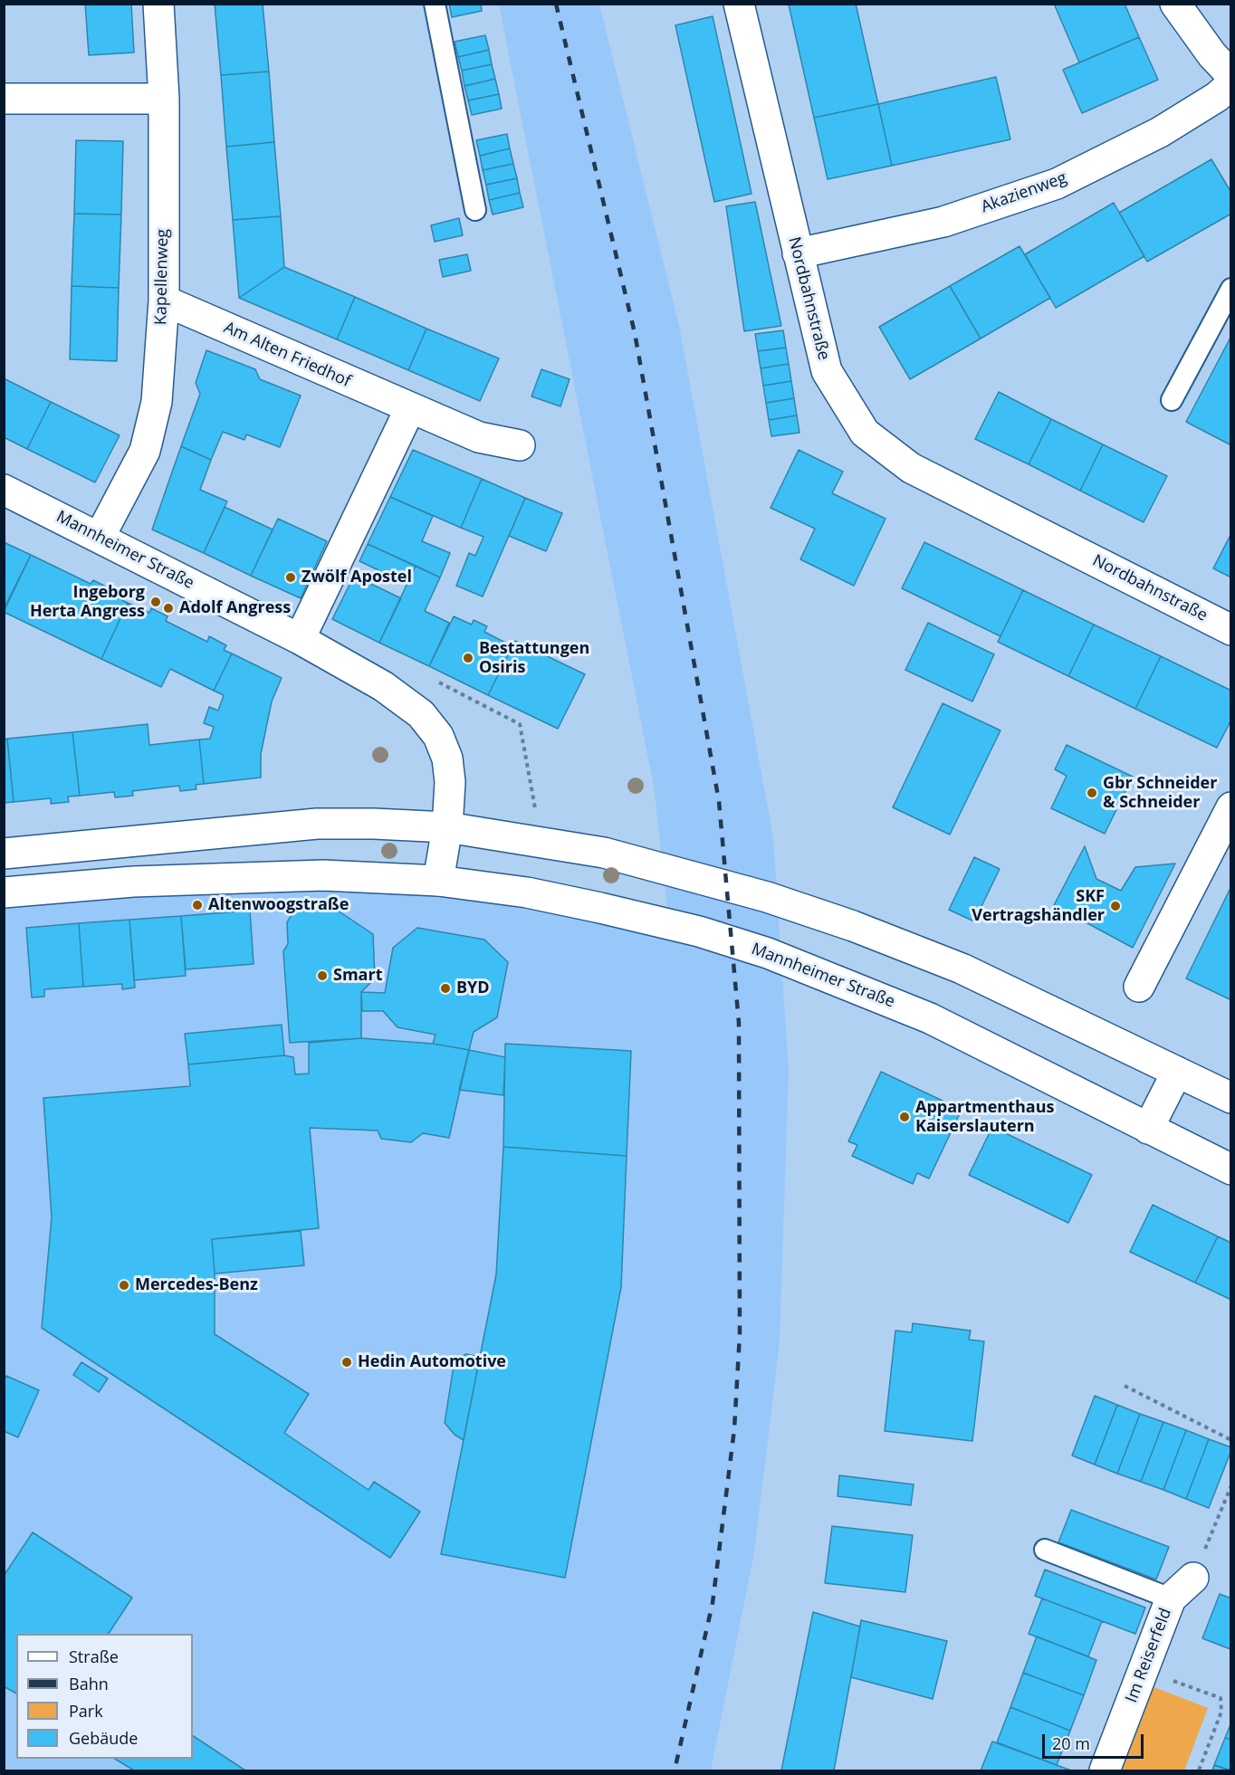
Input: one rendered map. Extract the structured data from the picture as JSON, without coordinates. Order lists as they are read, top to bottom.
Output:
{
  "streets": {
    "street": [
      "Akazienweg",
      "Kapellenweg",
      "Nordbahnstraße",
      "Am Alten Friedhof",
      "Mannheimer Straße",
      "Im Reiserfeld"
    ]
  },
  "crossings": [
    ["Akazienweg", "Nordbahnstraße"],
    ["Kapellenweg", "Am Alten Friedhof"],
    ["Kapellenweg", "Mannheimer Straße"]
  ],
  "places": [
    "Zwölf Apostel",
    "Ingeborg Herta Angress",
    "Adolf Angress",
    "Bestattungen Osiris",
    "Gbr Schneider & Schneider",
    "Altenwoogstraße",
    "SKF Vertragshändler",
    "Smart",
    "BYD",
    "Appartmenthaus Kaiserslautern",
    "Mercedes-Benz",
    "Hedin Automotive"
  ],
  "legend": [
    "Straße",
    "Bahn",
    "Park",
    "Gebäude"
  ],
  "scale_bar": "20 m"
}
